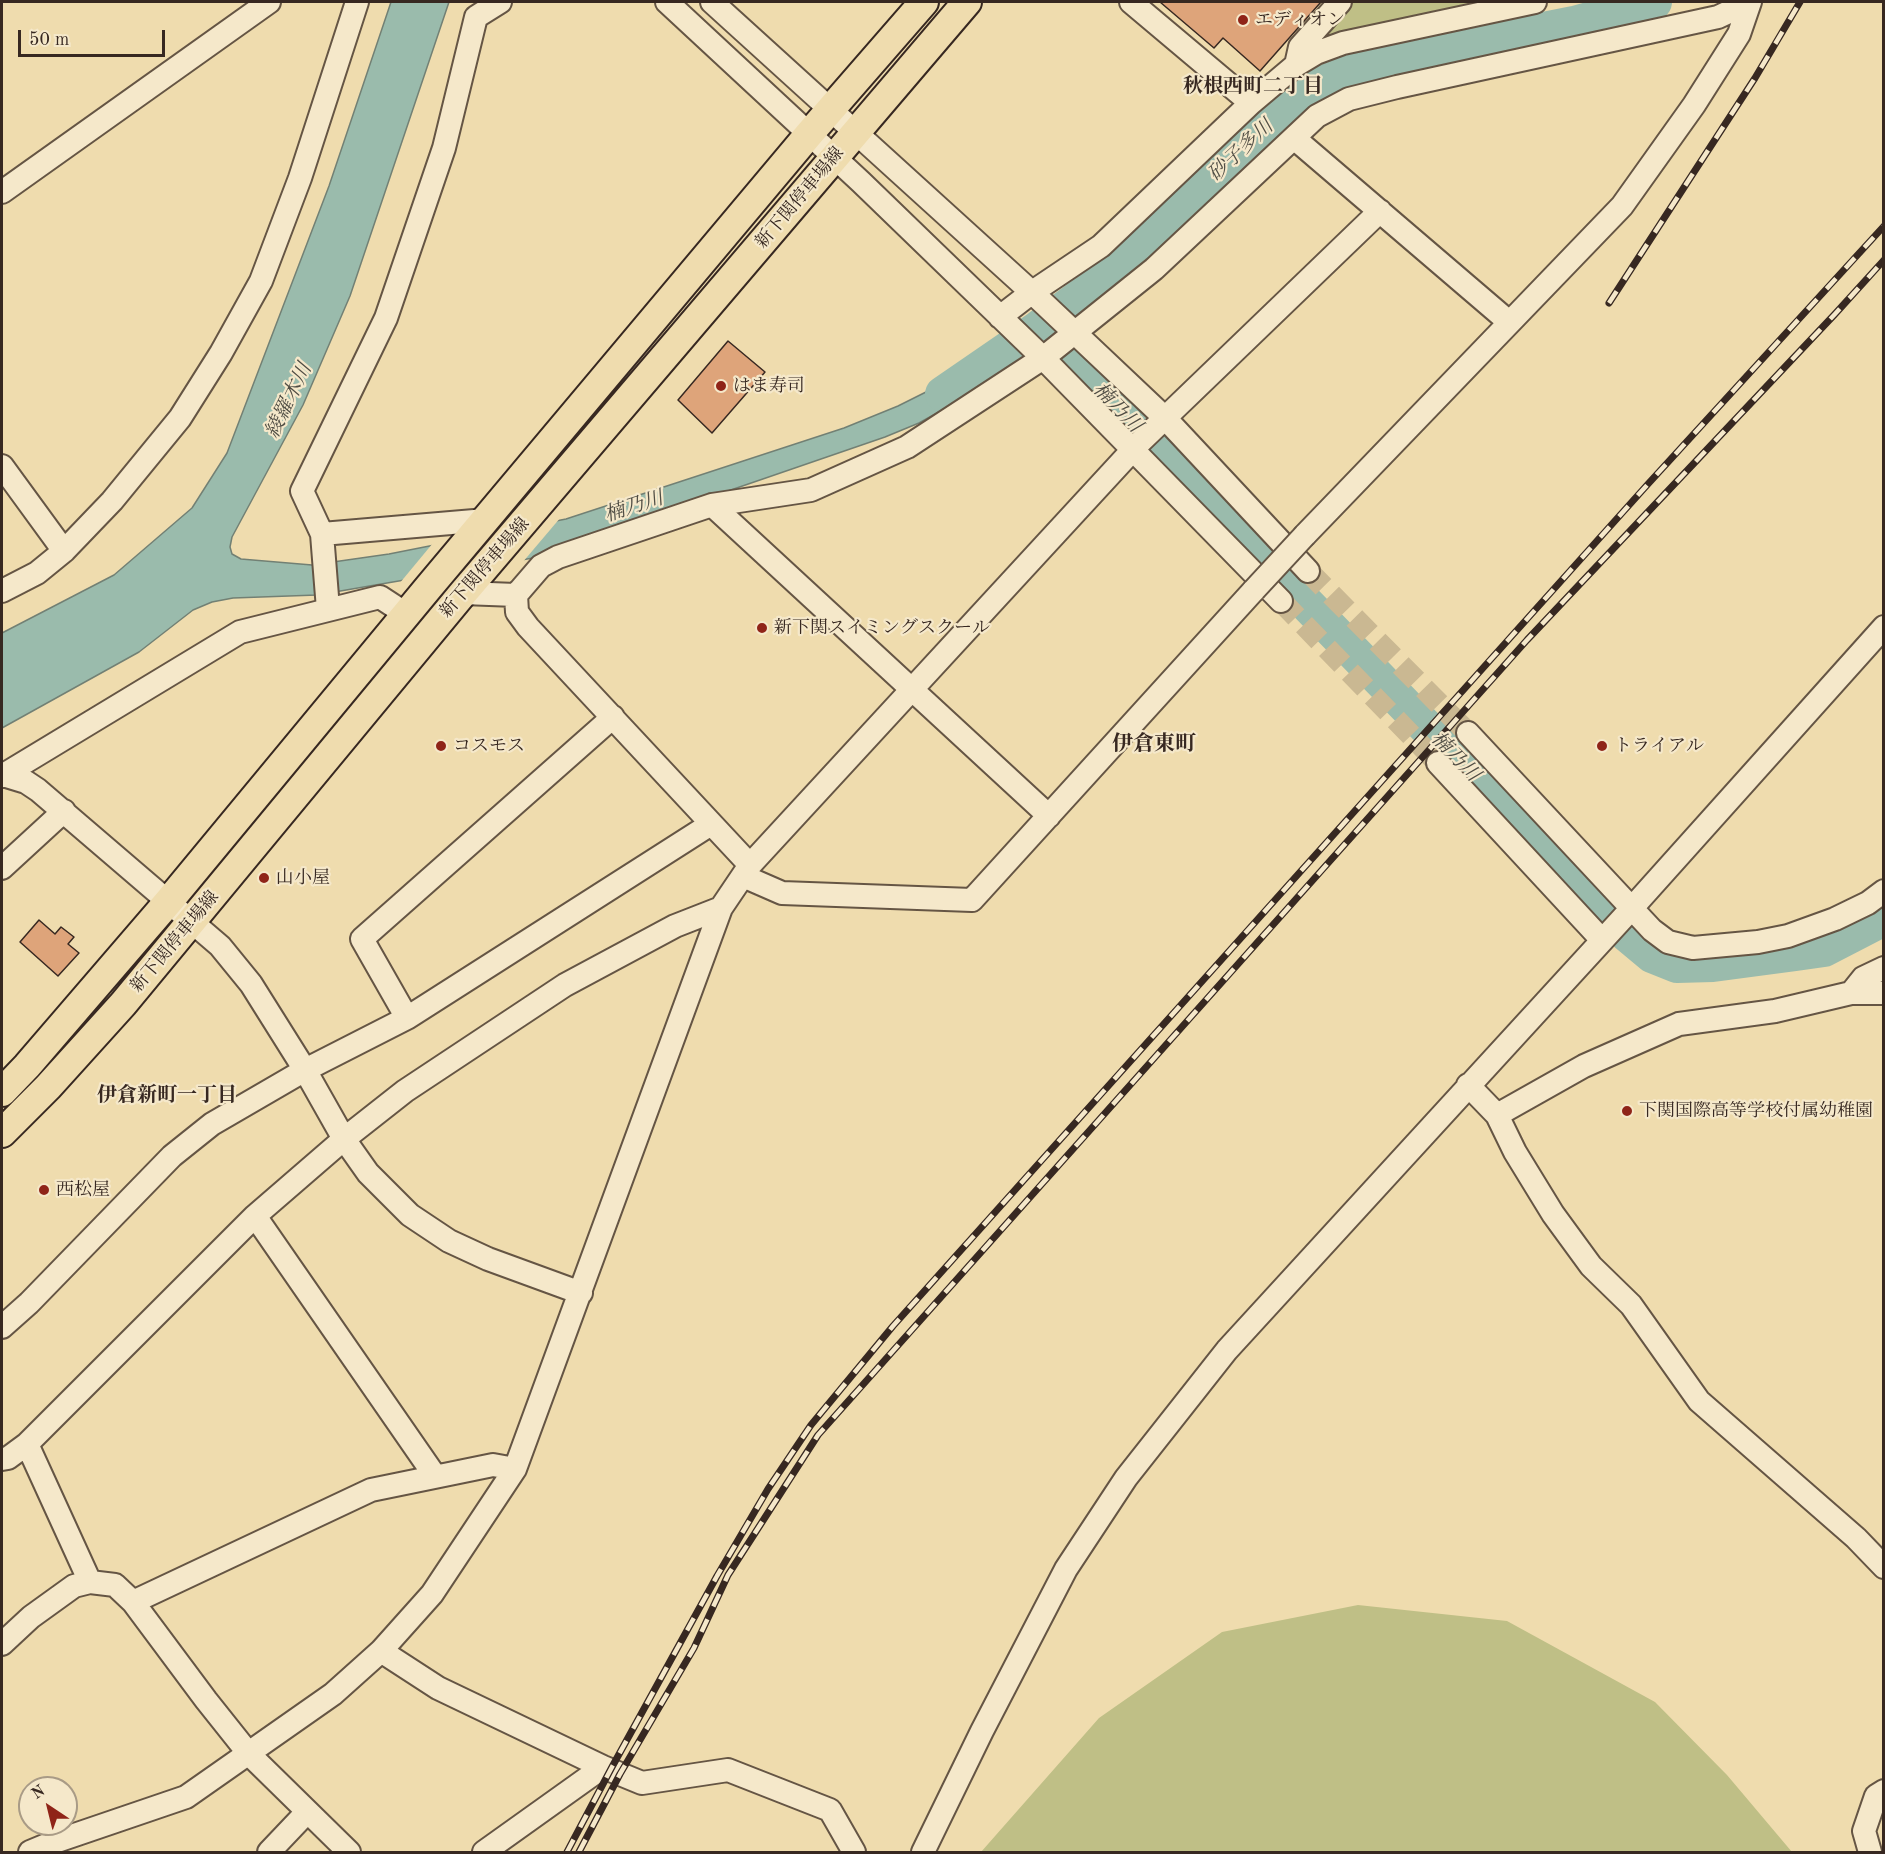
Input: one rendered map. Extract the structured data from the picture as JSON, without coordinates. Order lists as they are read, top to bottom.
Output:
{
  "streets": {
    "main road": ["新下関停車場線"]
  },
  "districts": ["秋根西町二丁目", "伊倉東町", "伊倉新町一丁目"],
  "water": ["砂子多川", "綾羅木川", "楠乃川"],
  "places": [
    "エディオン",
    "はま寿司",
    "新下関スイミングスクール",
    "コスモス",
    "トライアル",
    "山小屋",
    "下関国際高等学校付属幼稚園",
    "西松屋"
  ],
  "scale_bar": "50 m",
  "north": "top left"
}
